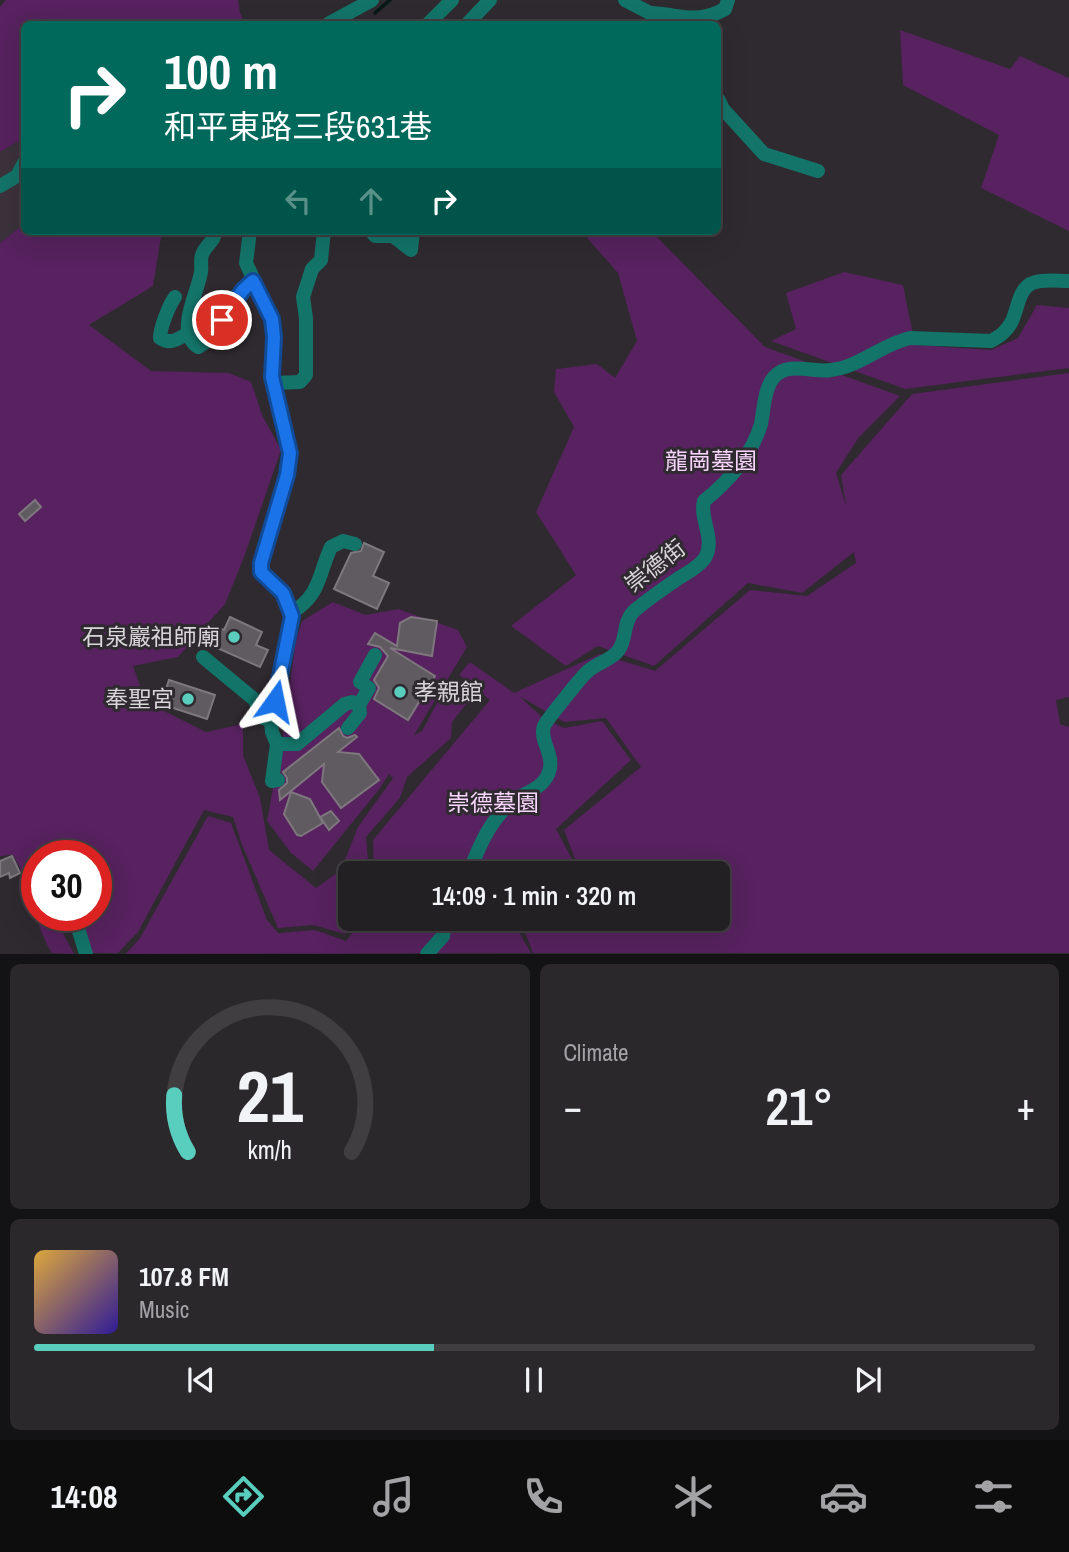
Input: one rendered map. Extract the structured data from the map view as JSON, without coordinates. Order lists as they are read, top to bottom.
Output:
{
  "streets": {
    "street": ["崇德街"]
  },
  "parks": ["龍崗墓園", "崇德墓園"],
  "places": ["石泉巖祖師廟", "孝親館", "奉聖宮"],
  "page": {
    "turn": ["100 m", "和平東路三段631巷"],
    "limit": "30",
    "trip": "14:09 · 1 min · 320 m",
    "tile": "Climate",
    "heat": ["−", "21°", "+"],
    "song": ["107.8 FM", "Music"],
    "tabs": "14:08",
    "gauge": ["21", "km/h"]
  }
}
